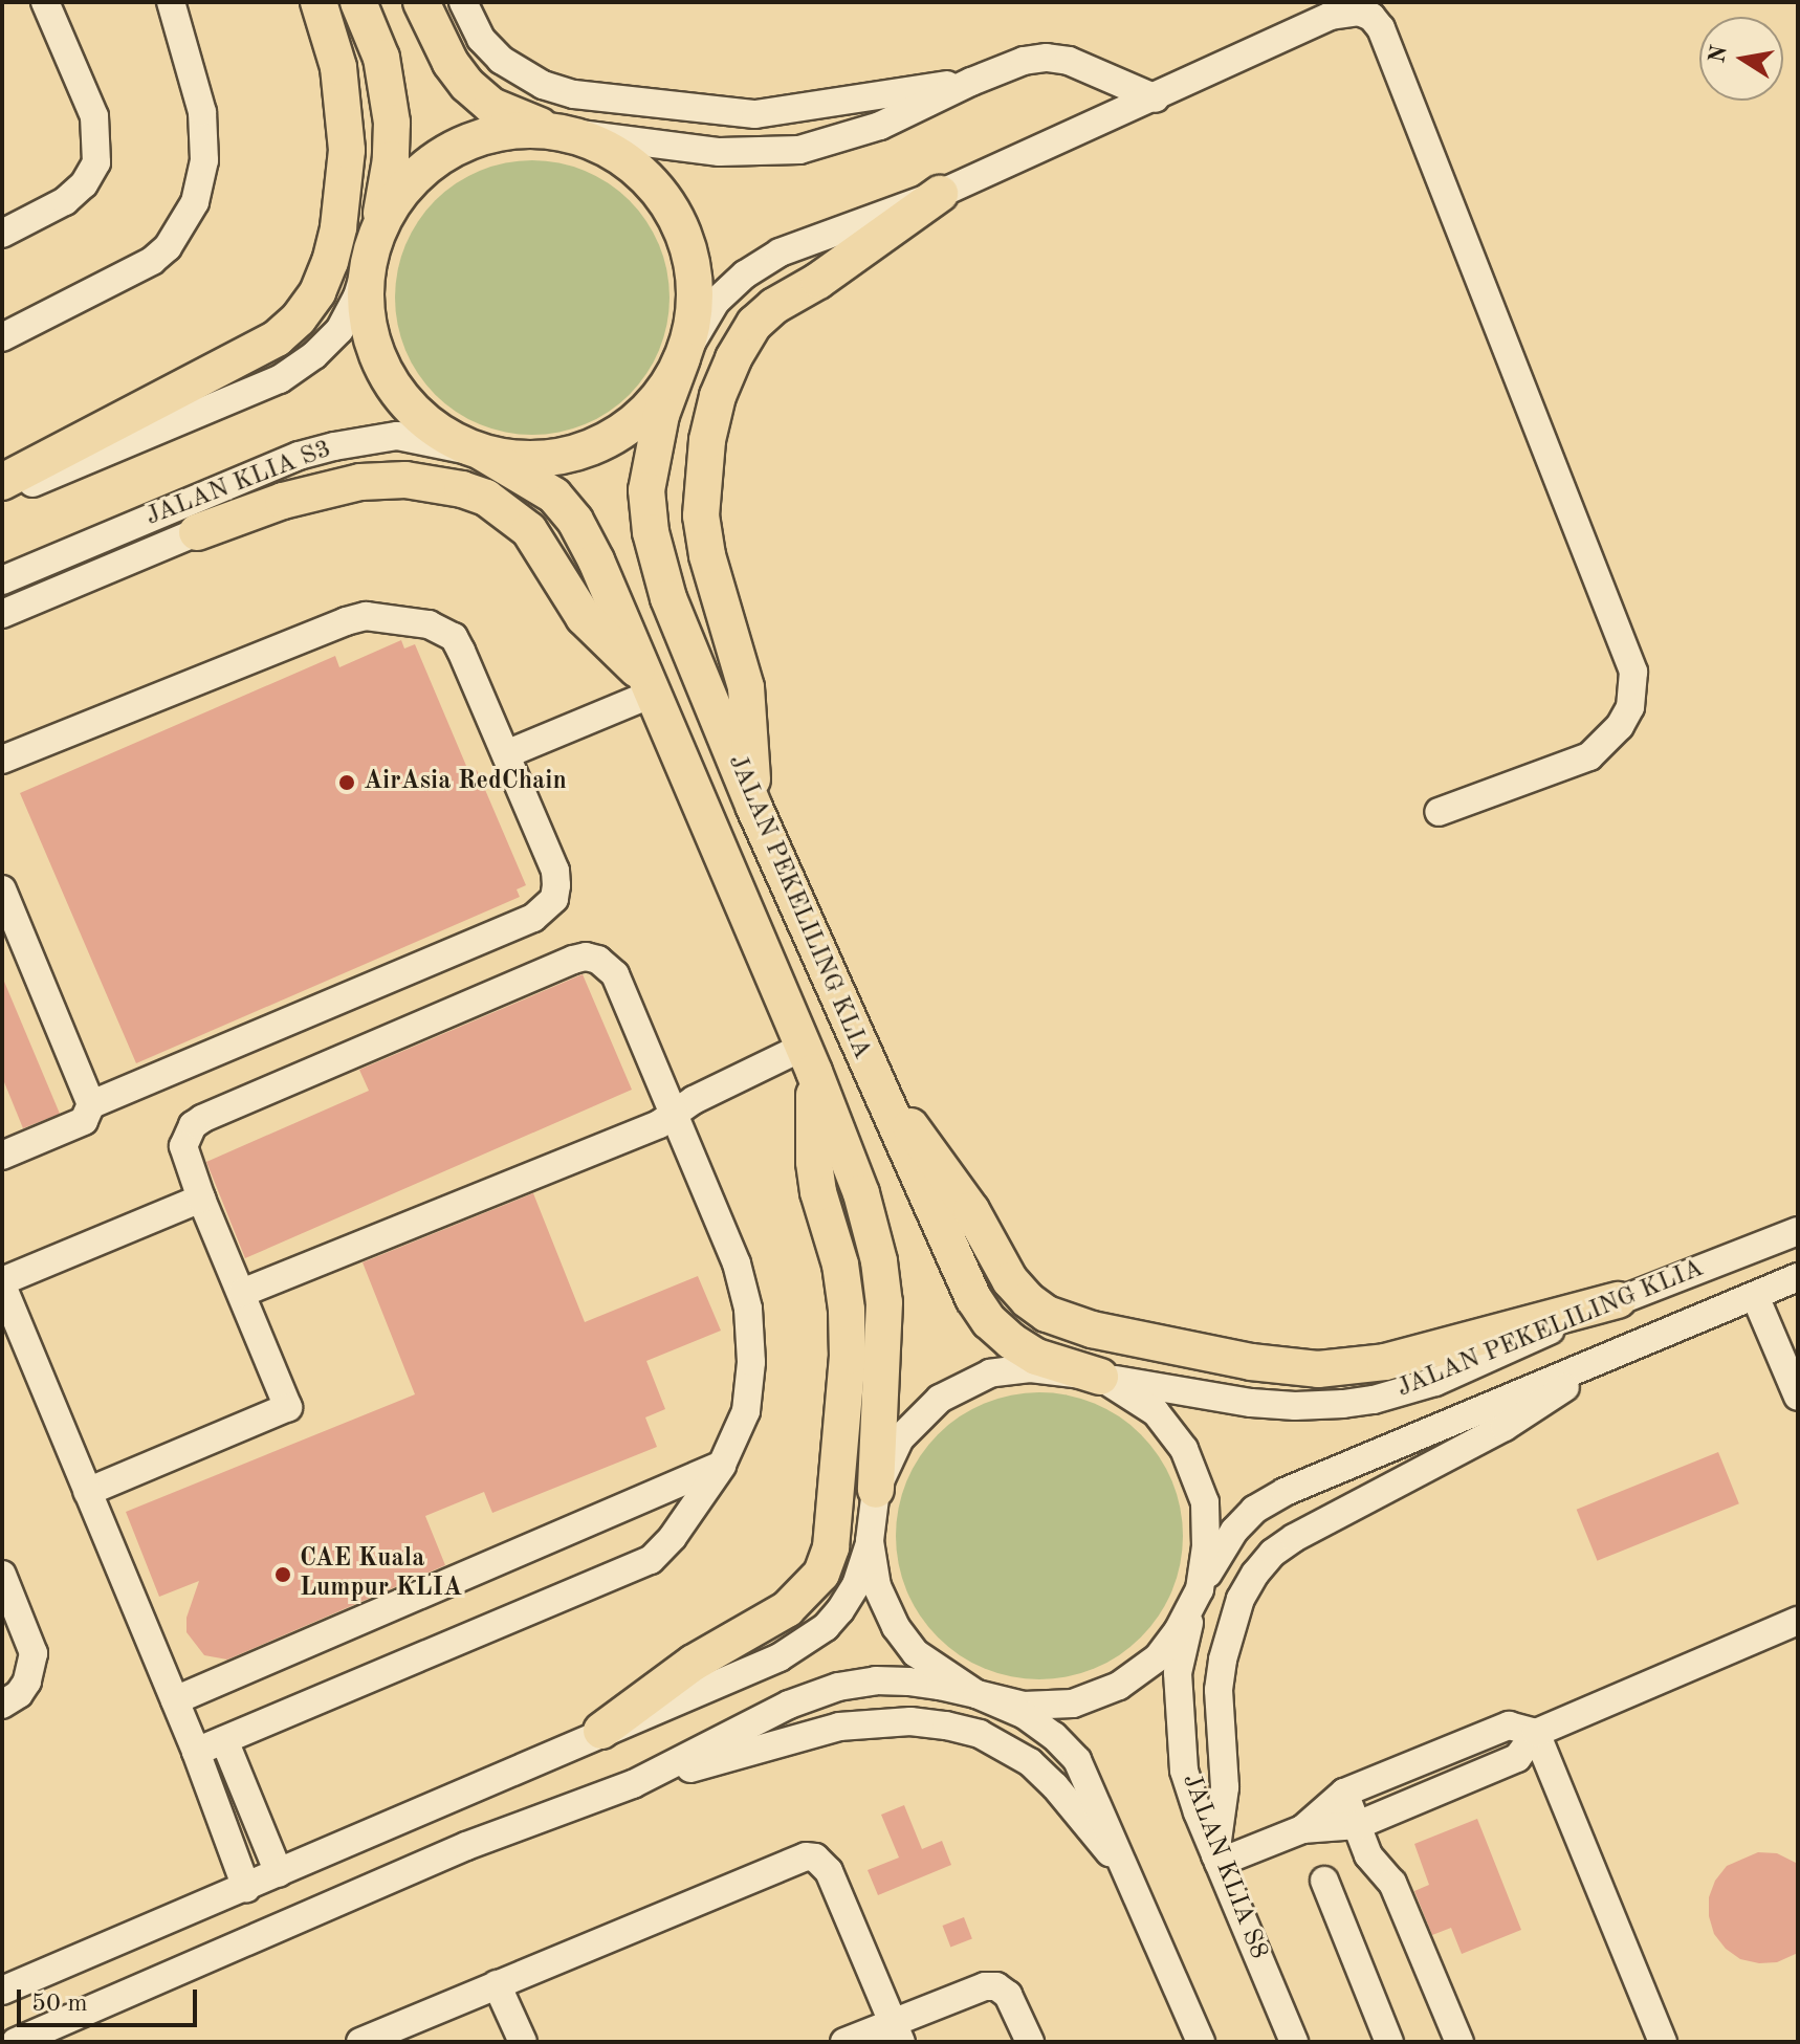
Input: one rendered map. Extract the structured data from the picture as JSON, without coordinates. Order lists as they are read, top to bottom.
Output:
{
  "streets": {
    "main road": ["JALAN PEKELILING KLIA"],
    "street": ["JALAN KLIA S3", "JALAN KLIA S8"]
  },
  "crossings": [
    ["JALAN KLIA S3", "JALAN PEKELILING KLIA"],
    ["JALAN PEKELILING KLIA", "JALAN KLIA S8"]
  ],
  "places": ["AirAsia RedChain", "CAE Kuala Lumpur KLIA"],
  "scale_bar": "50 m",
  "north": "left"
}
